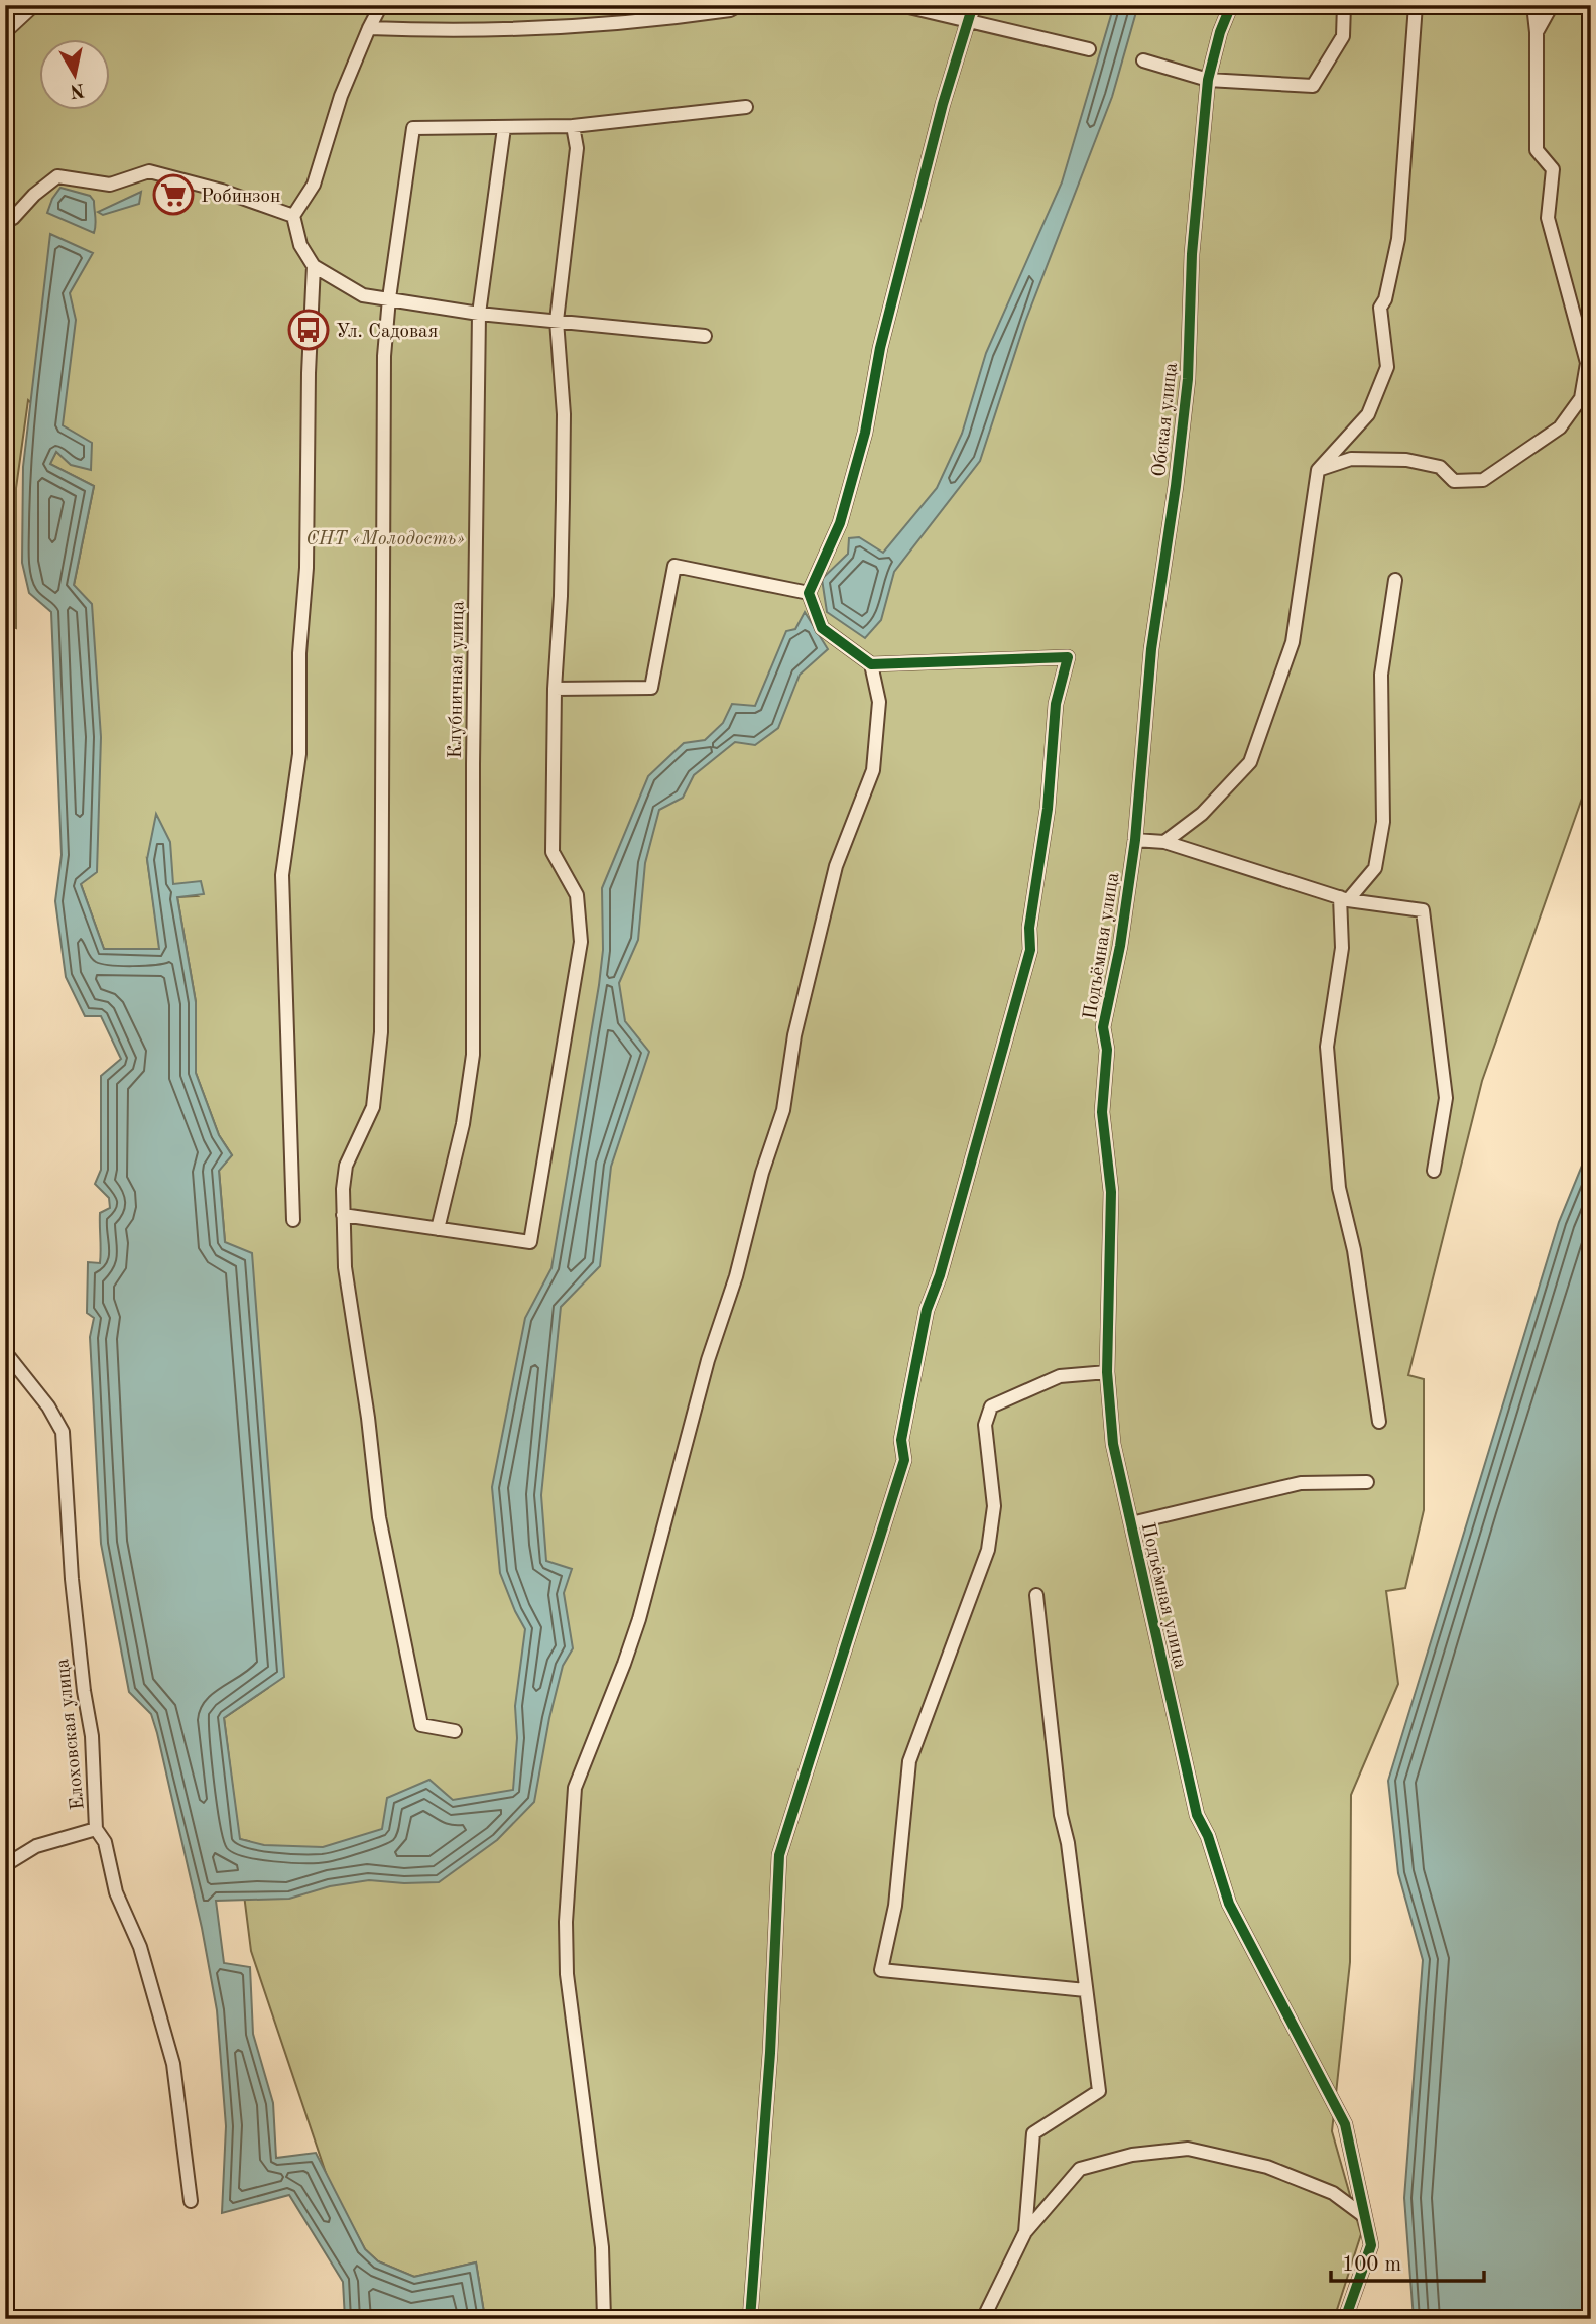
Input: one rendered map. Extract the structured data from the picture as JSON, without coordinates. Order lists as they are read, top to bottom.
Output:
{
  "streets": {
    "street": [
      "Обская улица",
      "Клубничная улица",
      "Подъёмная улица",
      "Елоховская улица"
    ]
  },
  "crossings": [
    ["Обская улица", "Подъёмная улица"]
  ],
  "parks": ["СНТ «Молодость»"],
  "places": {
    "supermarket": ["Робинзон"],
    "bus stop": ["Ул. Садовая"]
  },
  "scale_bar": "100 m",
  "north": "bottom"
}
